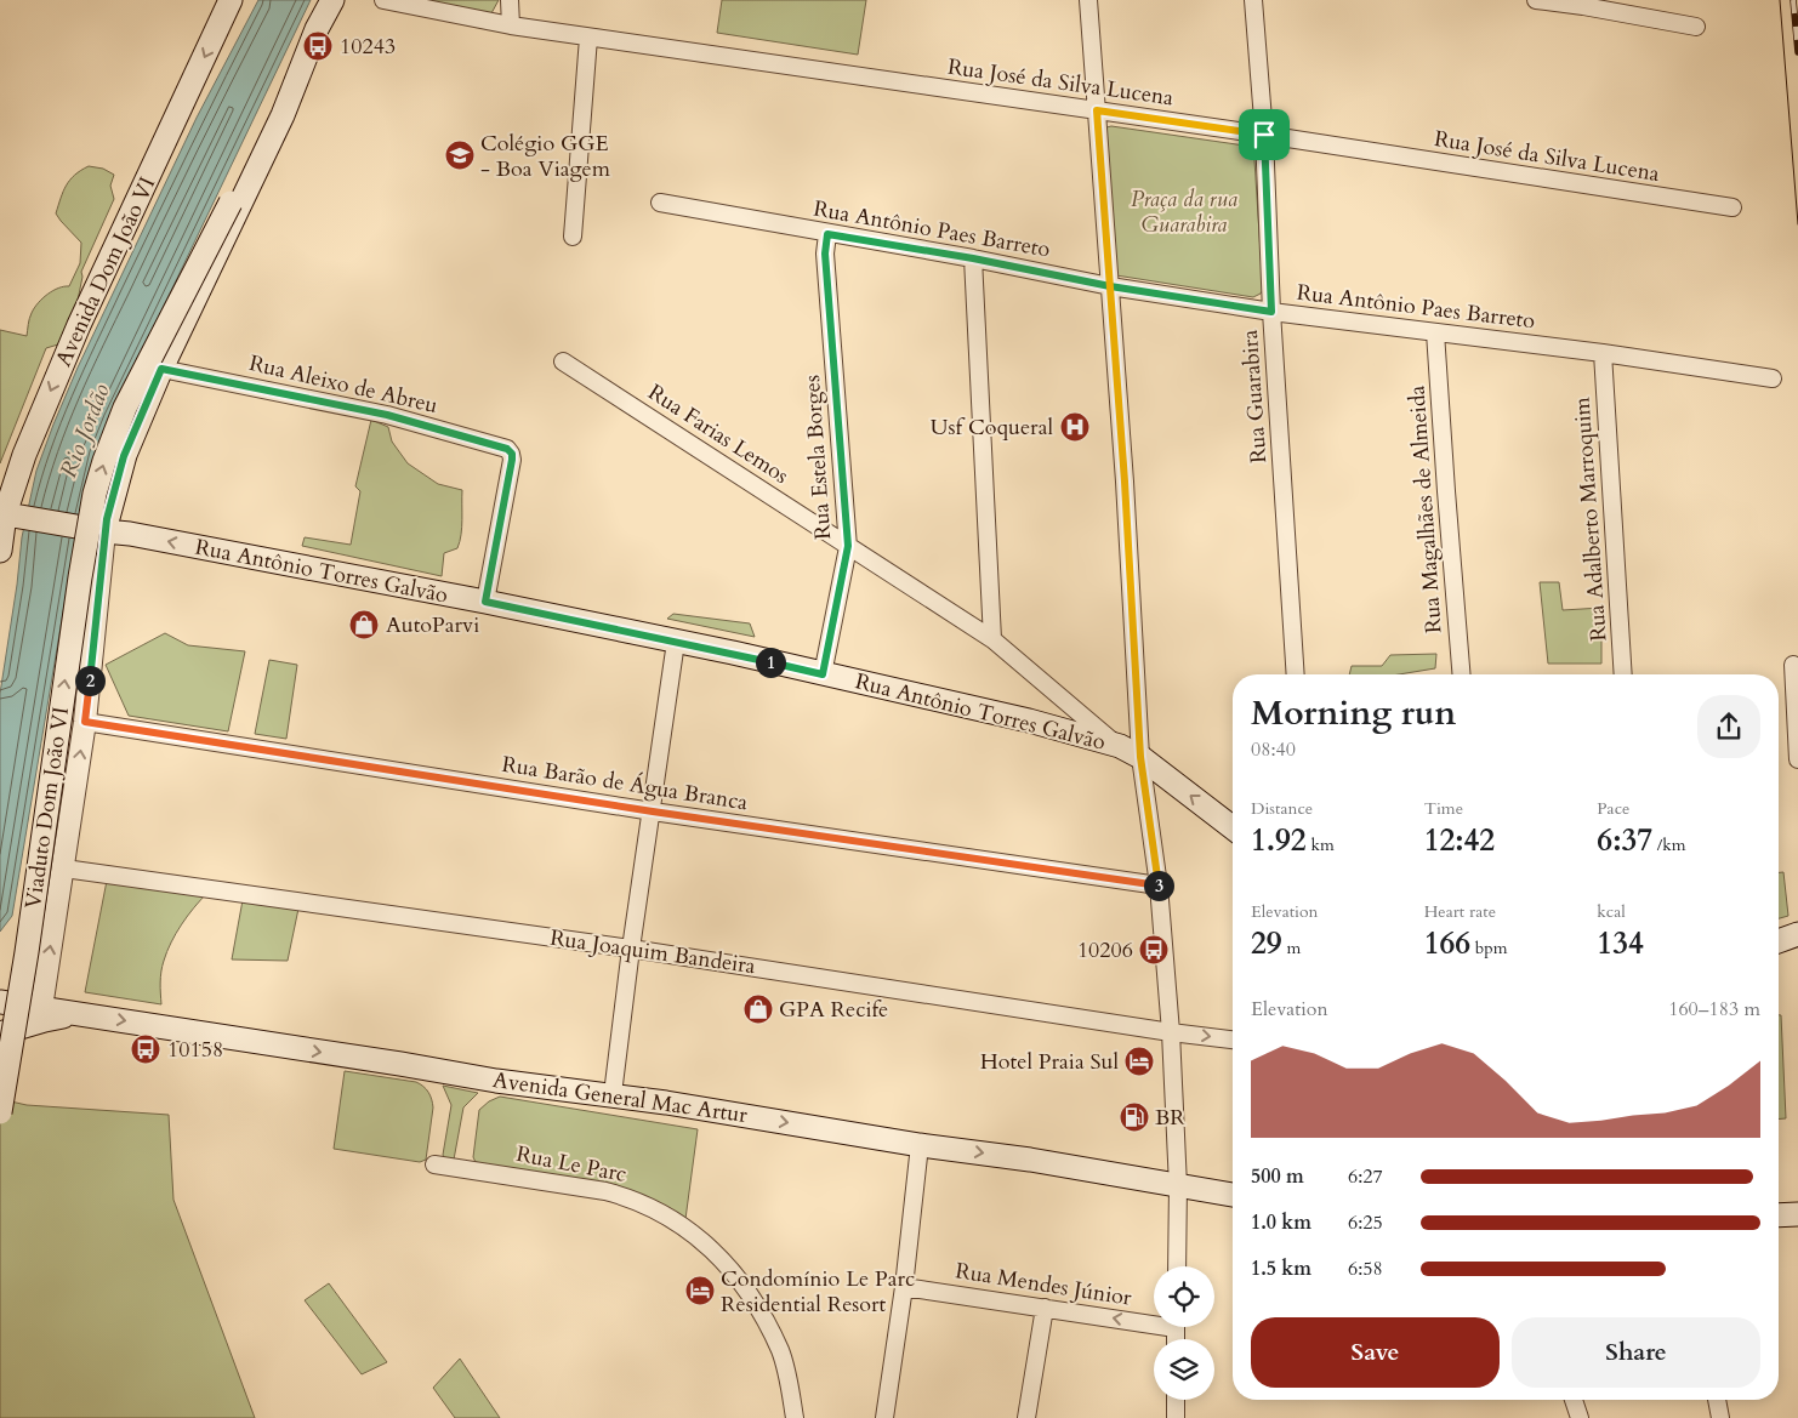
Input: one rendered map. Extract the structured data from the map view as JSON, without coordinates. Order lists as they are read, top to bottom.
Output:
{
  "streets": {
    "main road": [
      "Avenida Dom João VI",
      "Rua Antônio Torres Galvão",
      "Viaduto Dom João VI",
      "Avenida General Mac Artur"
    ],
    "street": [
      "Rua José da Silva Lucena",
      "Rua Antônio Paes Barreto",
      "Rua Aleixo de Abreu",
      "Rua Guarabira",
      "Rua Farias Lemos",
      "Rua Estela Borges",
      "Rua Magalhães de Almeida",
      "Rua Adalberto Marroquim",
      "Rua Barão de Água Branca",
      "Rua Joaquim Bandeira",
      "Rua Le Parc",
      "Rua Mendes Júnior"
    ]
  },
  "crossings": [
    ["Rua José da Silva Lucena", "Rua Guarabira"],
    ["Rua Antônio Paes Barreto", "Rua Guarabira"],
    ["Rua Antônio Paes Barreto", "Rua Estela Borges"],
    ["Rua Antônio Paes Barreto", "Rua Magalhães de Almeida"],
    ["Rua Antônio Paes Barreto", "Rua Adalberto Marroquim"],
    ["Avenida Dom João VI", "Rua Antônio Torres Galvão"],
    ["Rua Aleixo de Abreu", "Rua Antônio Torres Galvão"],
    ["Rua Farias Lemos", "Rua Estela Borges"],
    ["Rua Farias Lemos", "Rua Antônio Torres Galvão"],
    ["Rua Estela Borges", "Rua Antônio Torres Galvão"]
  ],
  "one_way": ["Rua Antônio Torres Galvão", "Avenida General Mac Artur", "Rua Mendes Júnior"],
  "water": ["Rio Jordão"],
  "parks": ["Praça da rua Guarabira"],
  "places": {
    "bus stop": ["10243", "10206", "10158"],
    "school or university": ["Colégio GGE - Boa Viagem"],
    "hospital": ["Usf Coqueral"],
    "shop": ["AutoParvi", "GPA Recife"],
    "hotel": ["Hotel Praia Sul", "Condomínio Le Parc Residential Resort"],
    "fuel station": ["BR"]
  },
  "page": {
    "pins": ["1", "2", "3"],
    "heading": ["Morning run", "08:40"],
    "stats": [
      ["Distance", "1.92 km"],
      ["Time", "12:42"],
      ["Pace", "6:37 /km"],
      ["Elevation", "29 m"],
      ["Heart rate", "166 bpm"],
      ["kcal", "134"]
    ],
    "chart": ["Elevation", "160–183 m"],
    "list": [
      {
        "name": "500 m",
        "note": "6:27"
      },
      {
        "name": "1.0 km",
        "note": "6:25"
      },
      {
        "name": "1.5 km",
        "note": "6:58"
      }
    ],
    "buttons": ["Save", "Share"]
  }
}
